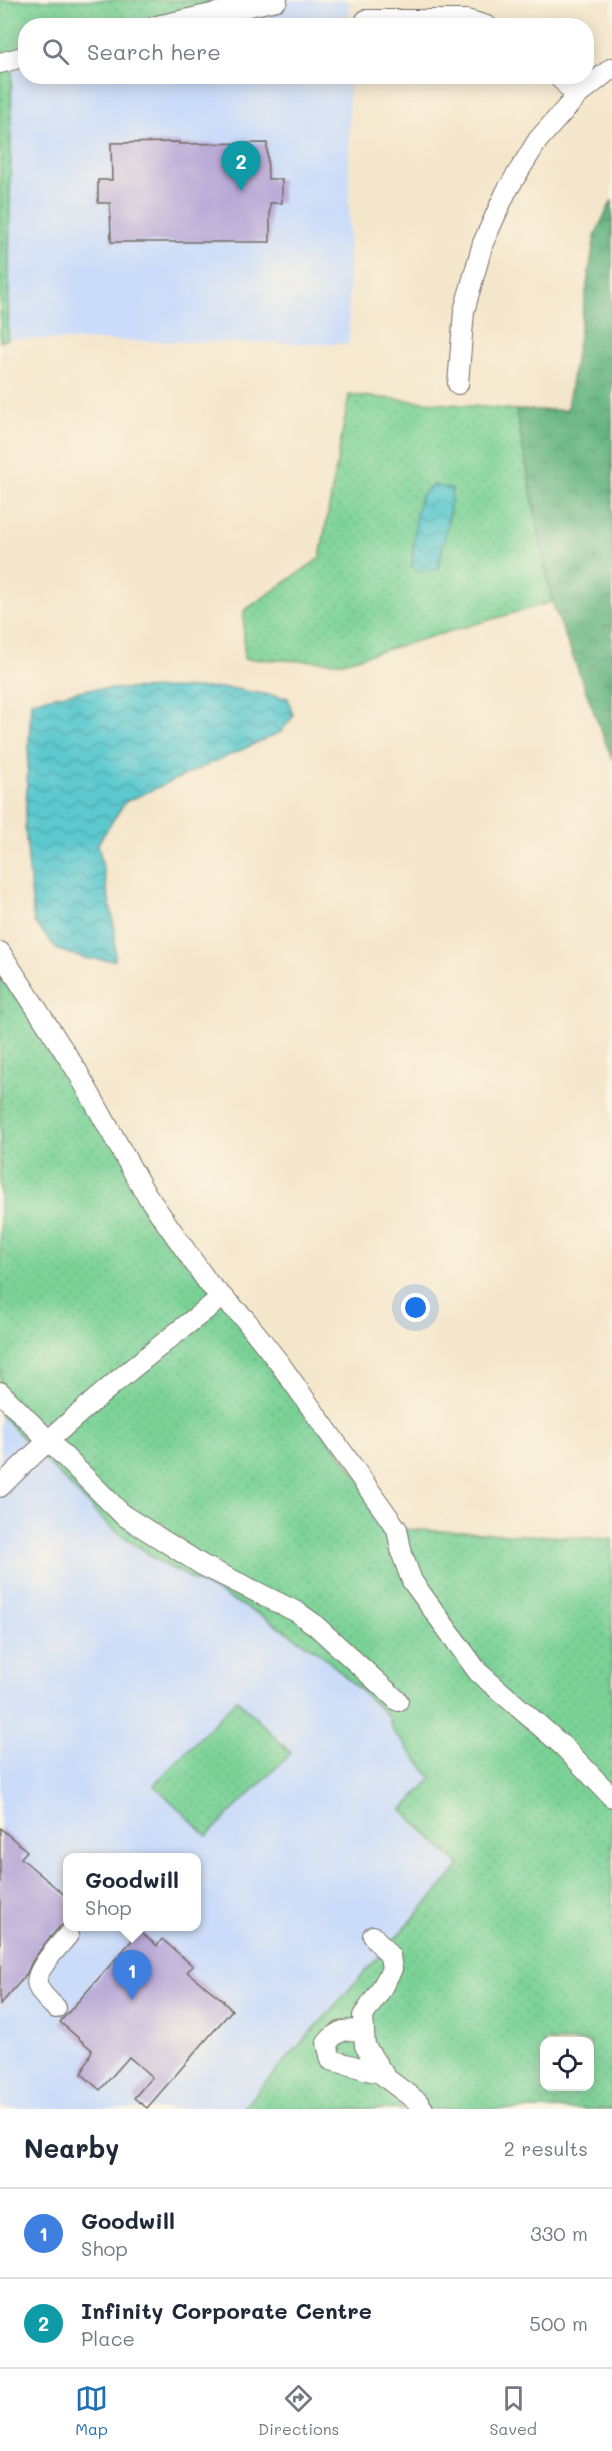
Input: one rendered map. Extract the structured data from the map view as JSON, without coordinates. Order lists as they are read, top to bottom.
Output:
{
  "page": {
    "search": "Search here",
    "pins": ["2", "1"],
    "popup": ["Goodwill", "Shop"],
    "heading": ["Nearby", "2 results"],
    "list": [
      {
        "mark": "1",
        "name": "Goodwill",
        "note": "Shop",
        "value": "330 m"
      },
      {
        "mark": "2",
        "name": "Infinity Corporate Centre",
        "note": "Place",
        "value": "500 m"
      }
    ],
    "nav": ["Map", "Directions", "Saved"]
  }
}
